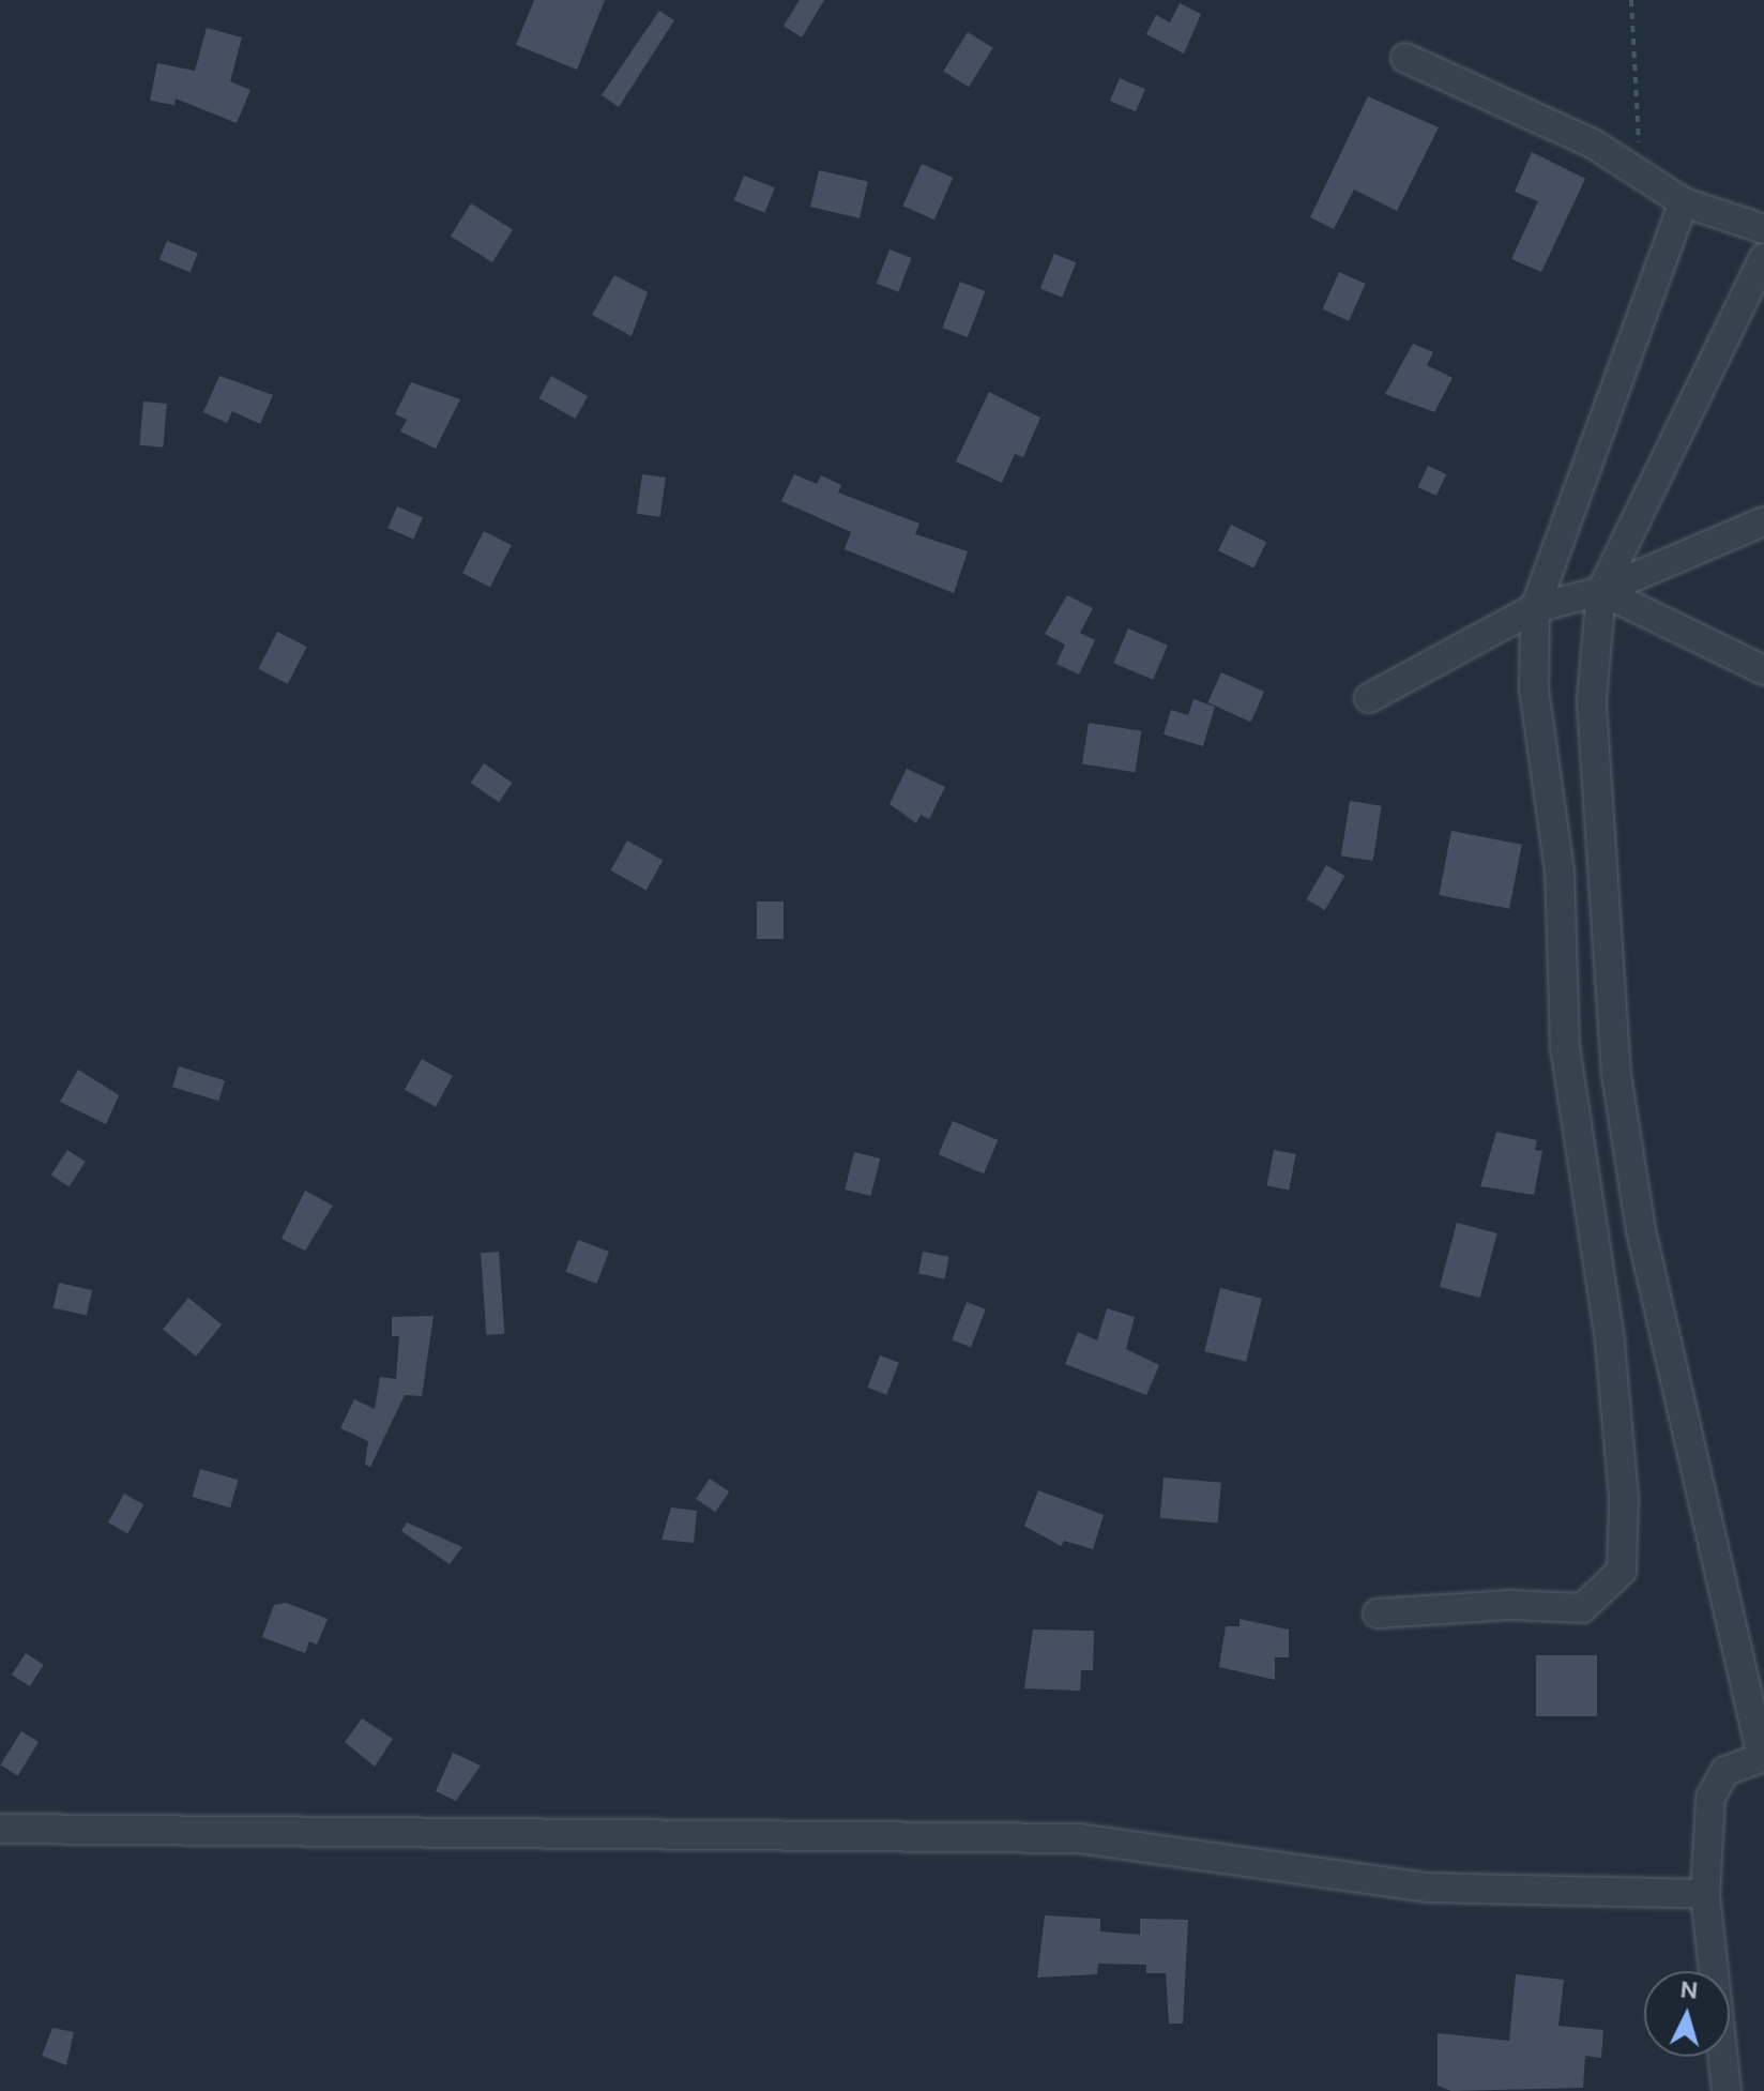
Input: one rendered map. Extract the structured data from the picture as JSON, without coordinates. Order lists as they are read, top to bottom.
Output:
{
  "north": "top"
}
